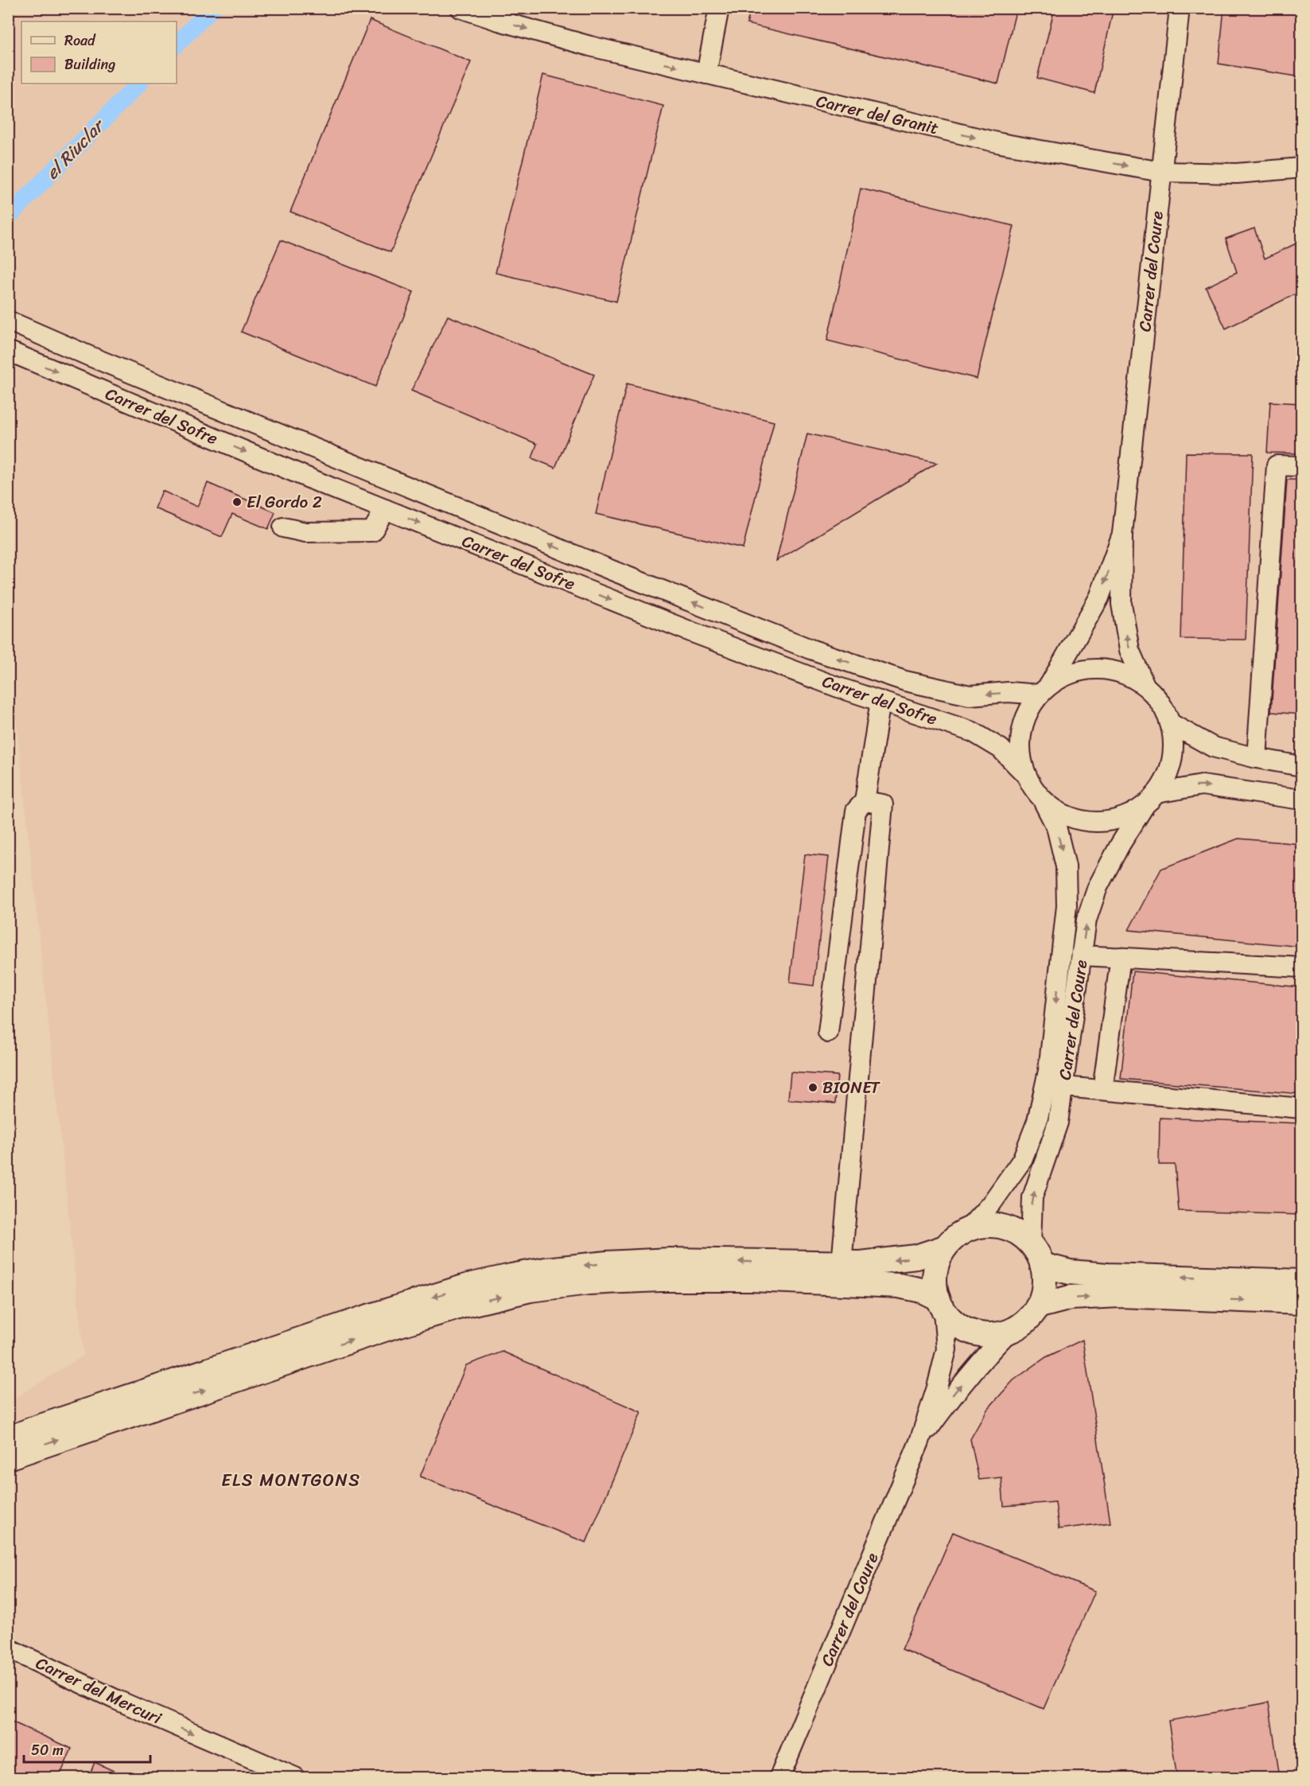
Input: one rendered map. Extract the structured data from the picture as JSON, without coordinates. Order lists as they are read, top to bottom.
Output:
{
  "streets": {
    "street": [
      "Carrer del Granit",
      "Carrer del Coure",
      "Carrer del Sofre",
      "Carrer del Mercuri"
    ]
  },
  "crossings": [
    ["Carrer del Granit", "Carrer del Coure"],
    ["Carrer del Coure", "Carrer del Sofre"]
  ],
  "one_way": ["Carrer del Granit", "Carrer del Mercuri"],
  "districts": ["ELS MONTGONS"],
  "water": ["el Riuclar"],
  "places": ["El Gordo 2", "BIONET"],
  "legend": ["Road", "Building"],
  "scale_bar": "50 m"
}
